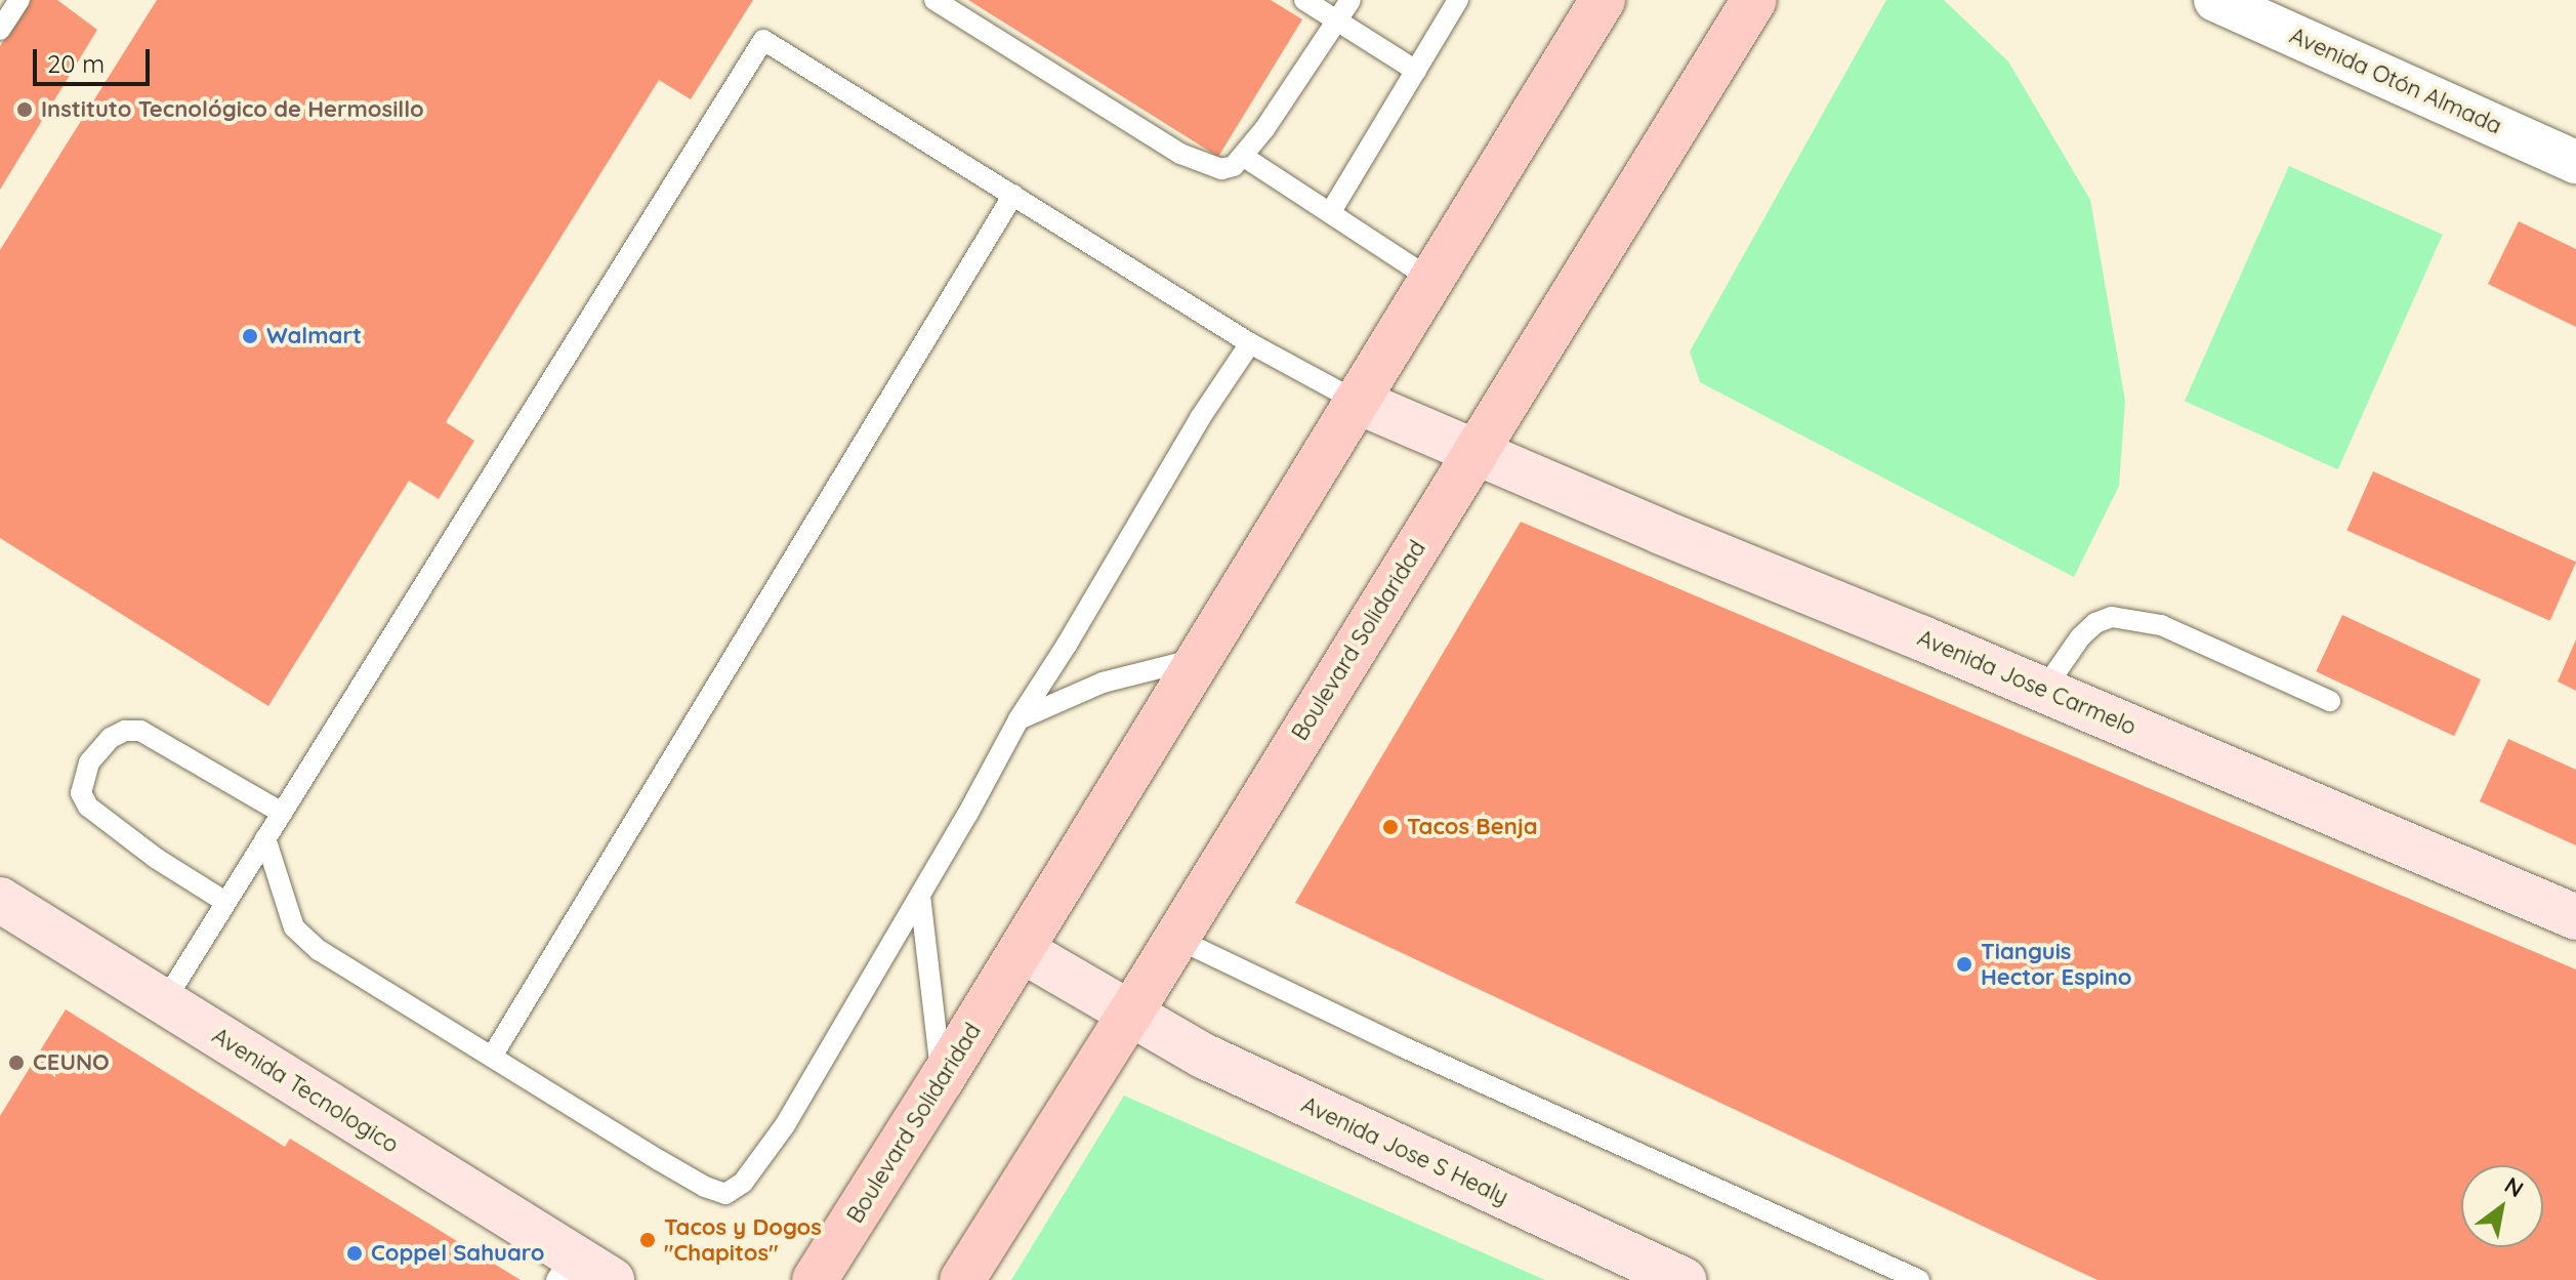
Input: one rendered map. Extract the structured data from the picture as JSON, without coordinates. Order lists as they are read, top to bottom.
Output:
{
  "streets": {
    "main road": ["Boulevard Solidaridad"],
    "street": [
      "Avenida Otón Almada",
      "Avenida Jose Carmelo",
      "Avenida Tecnologico",
      "Avenida Jose S Healy"
    ]
  },
  "crossings": [
    ["Boulevard Solidaridad", "Avenida Jose Carmelo"],
    ["Boulevard Solidaridad", "Avenida Jose S Healy"]
  ],
  "places": [
    "Instituto Tecnológico de Hermosillo",
    "Walmart",
    "Tacos Benja",
    "Tianguis Hector Espino",
    "CEUNO",
    "Tacos y Dogos \"Chapitos\"",
    "Coppel Sahuaro"
  ],
  "scale_bar": "20 m",
  "north": "top right"
}
